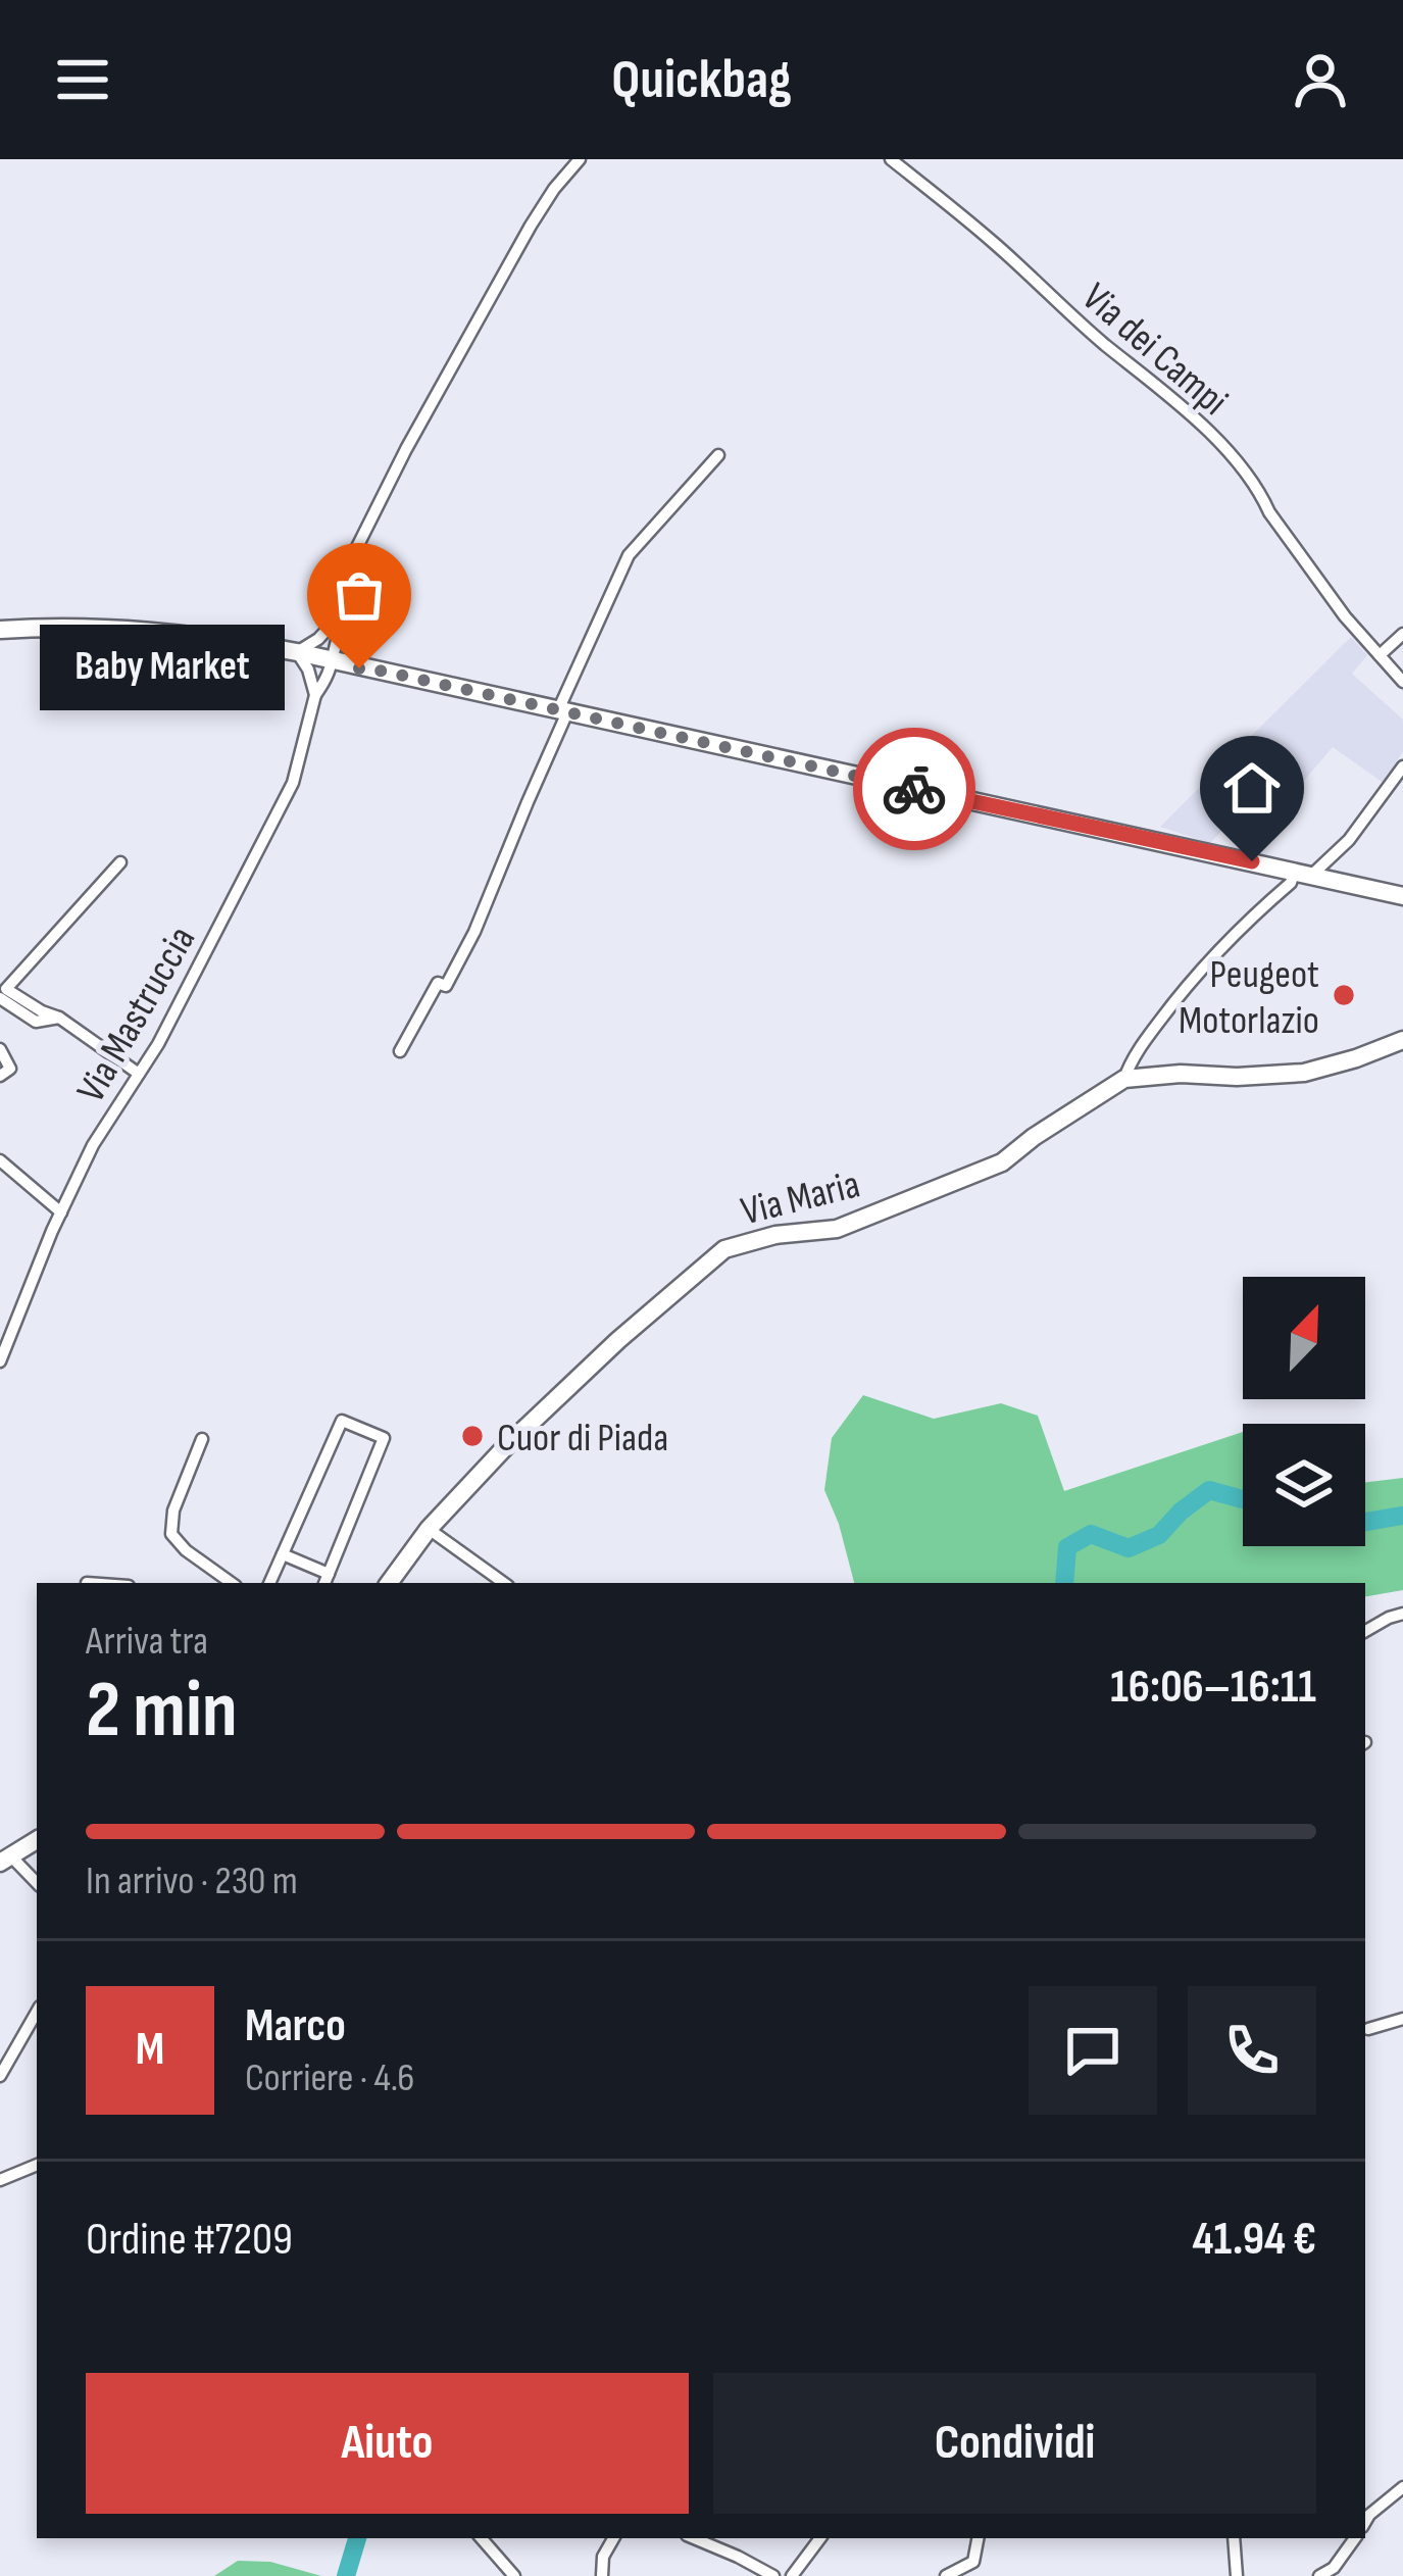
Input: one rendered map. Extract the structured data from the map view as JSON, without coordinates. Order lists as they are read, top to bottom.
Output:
{
  "streets": {
    "main road": ["Via Maria"],
    "street": ["Via dei Campi", "Via Mastruccia"]
  },
  "places": ["Baby Market", "Peugeot Motorlazio", "Cuor di Piada"],
  "north": "top right",
  "page": {
    "header": "Quickbag",
    "bubble": "Baby Market",
    "heading": ["2 min", "Arriva tra", "16:06–16:11"],
    "panel": [
      "Marco",
      "Corriere · 4.6",
      "Ordine #7209",
      "41.94 €"
    ],
    "bar": "In arrivo · 230 m",
    "round": "M",
    "buttons": ["Aiuto", "Condividi"]
  }
}
